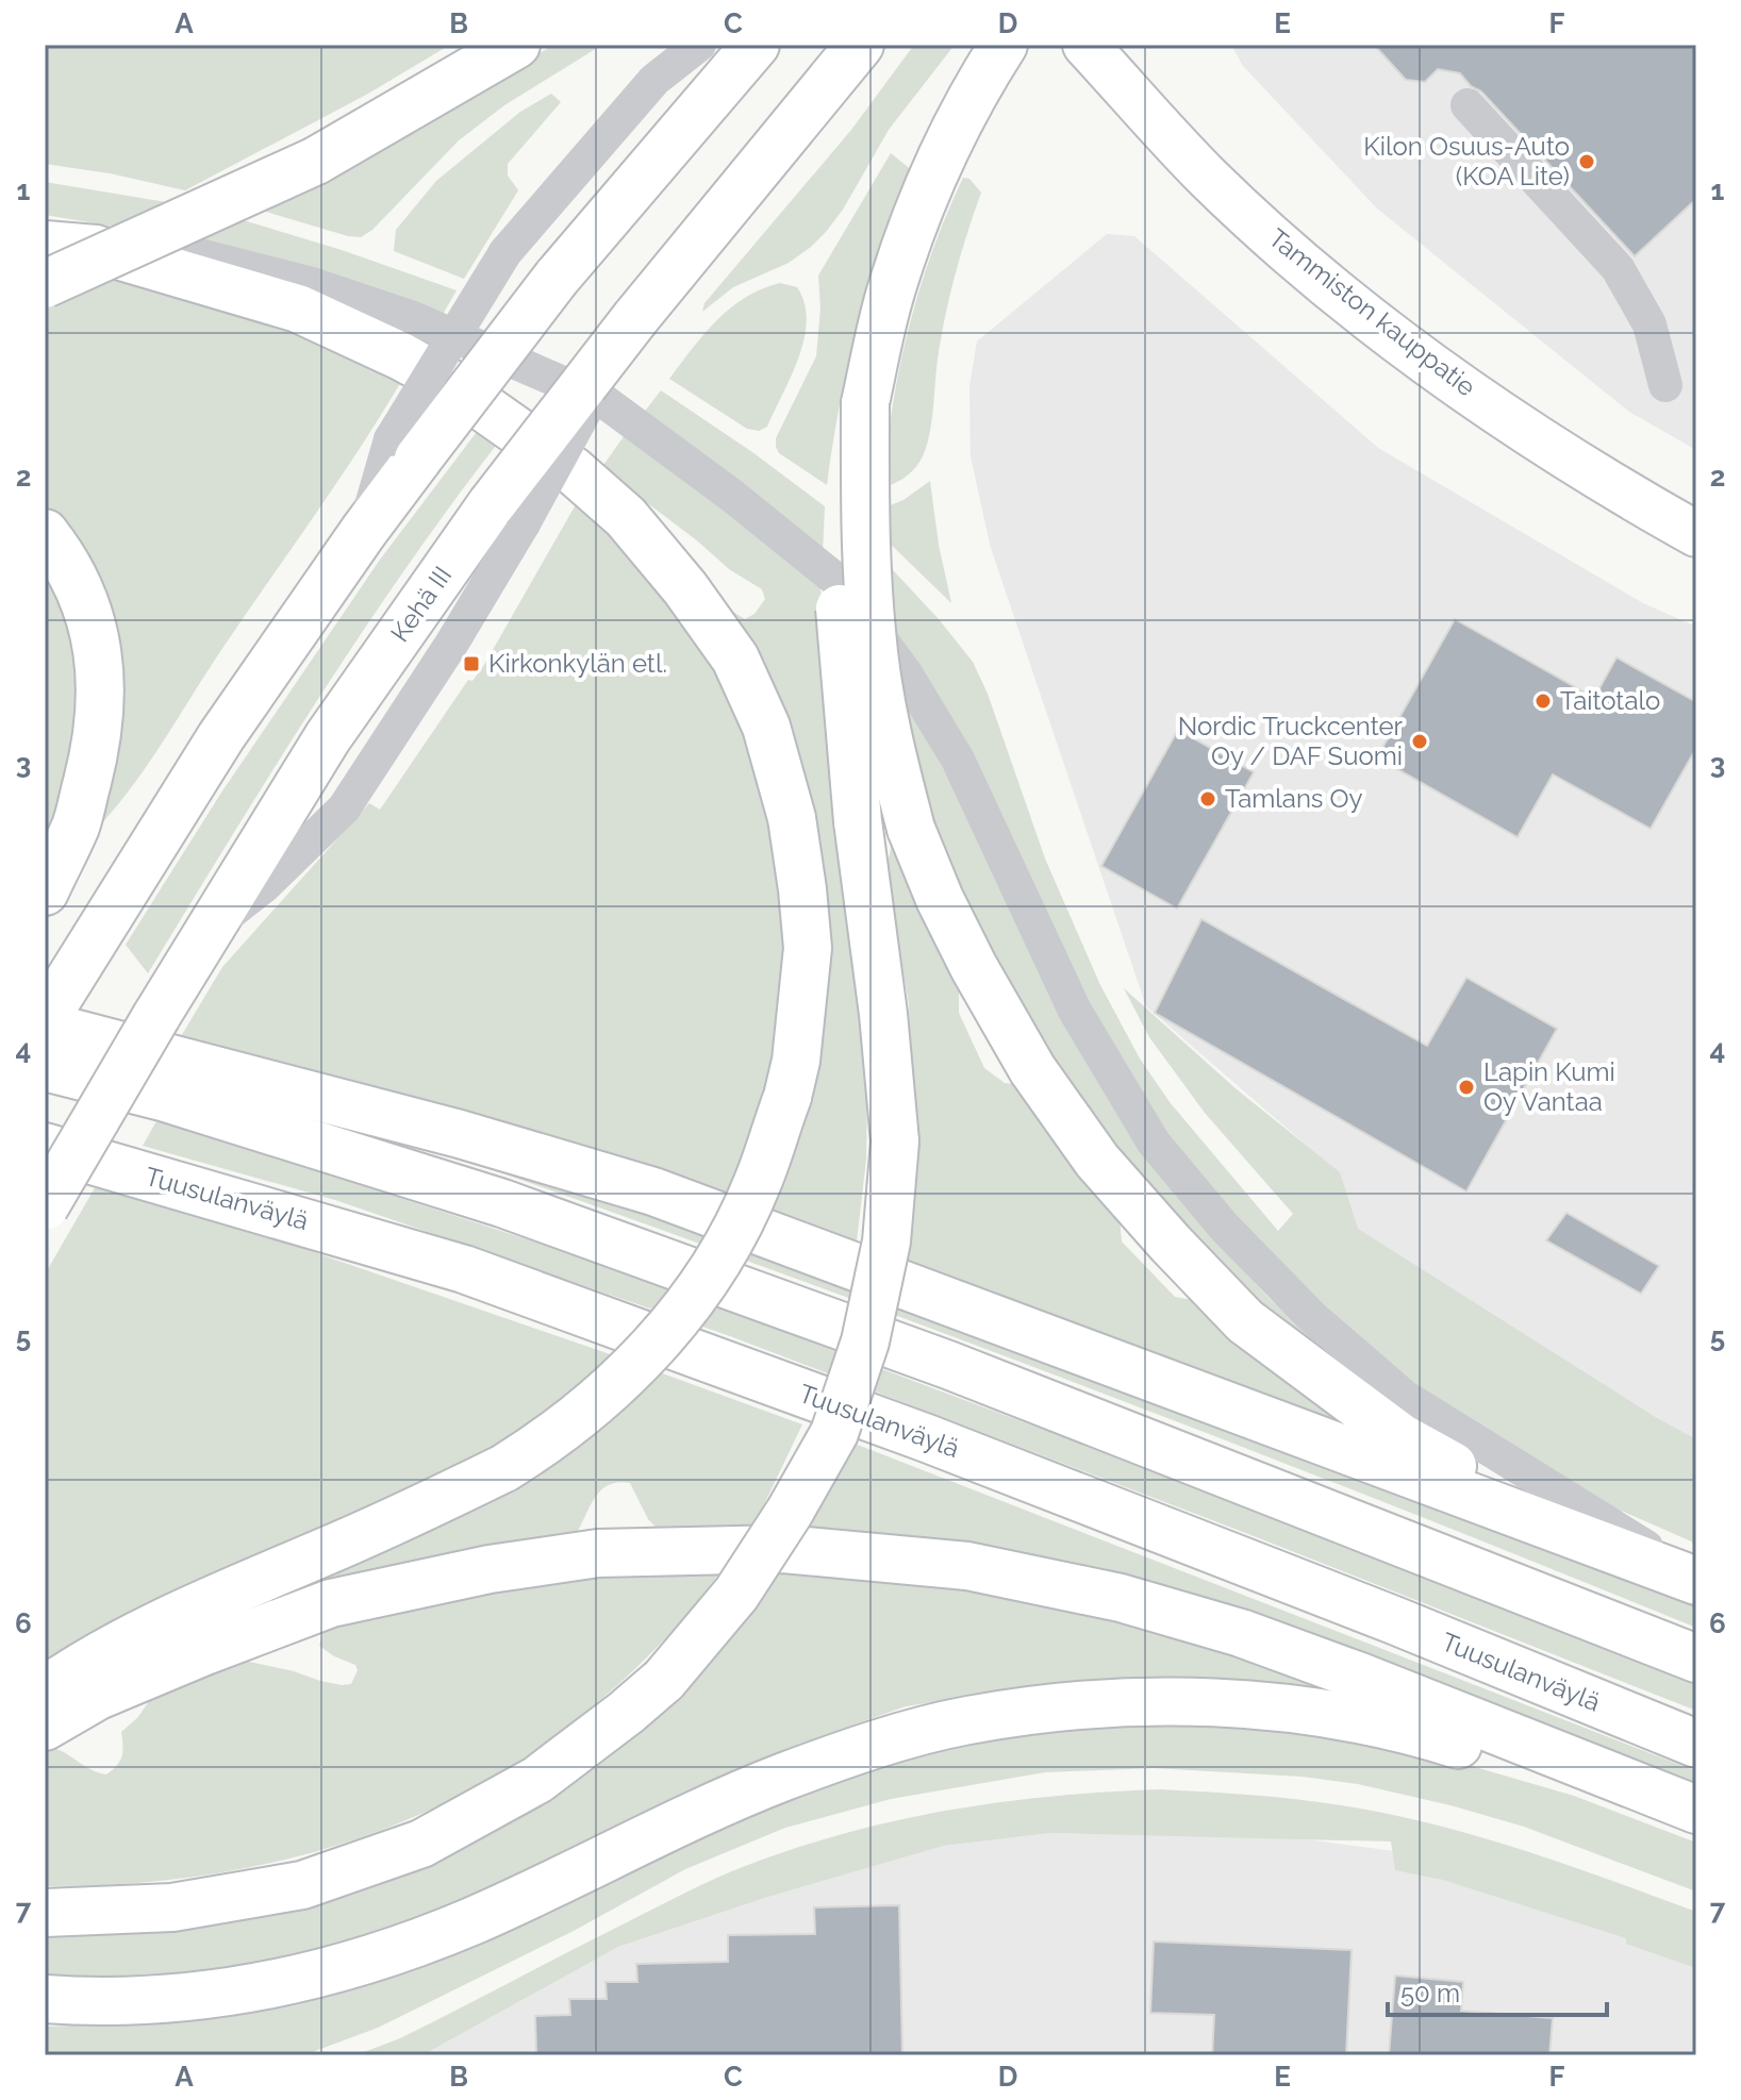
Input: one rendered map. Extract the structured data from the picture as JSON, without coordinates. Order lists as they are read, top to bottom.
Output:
{
  "streets": {
    "highway": ["Kehä III", "Tuusulanväylä"],
    "main road": ["Tammiston kauppatie"]
  },
  "places": {
    "other": [
      "Kilon Osuus-Auto (KOA Lite)",
      "Taitotalo",
      "Nordic Truckcenter Oy / DAF Suomi",
      "Tamlans Oy",
      "Lapin Kumi Oy Vantaa"
    ],
    "transit": ["Kirkonkylän etl."]
  },
  "scale_bar": "50 m",
  "grid": {
    "columns": [
      "A",
      "B",
      "C",
      "D",
      "E",
      "F"
    ],
    "rows": [
      "1",
      "2",
      "3",
      "4",
      "5",
      "6",
      "7"
    ]
  }
}
